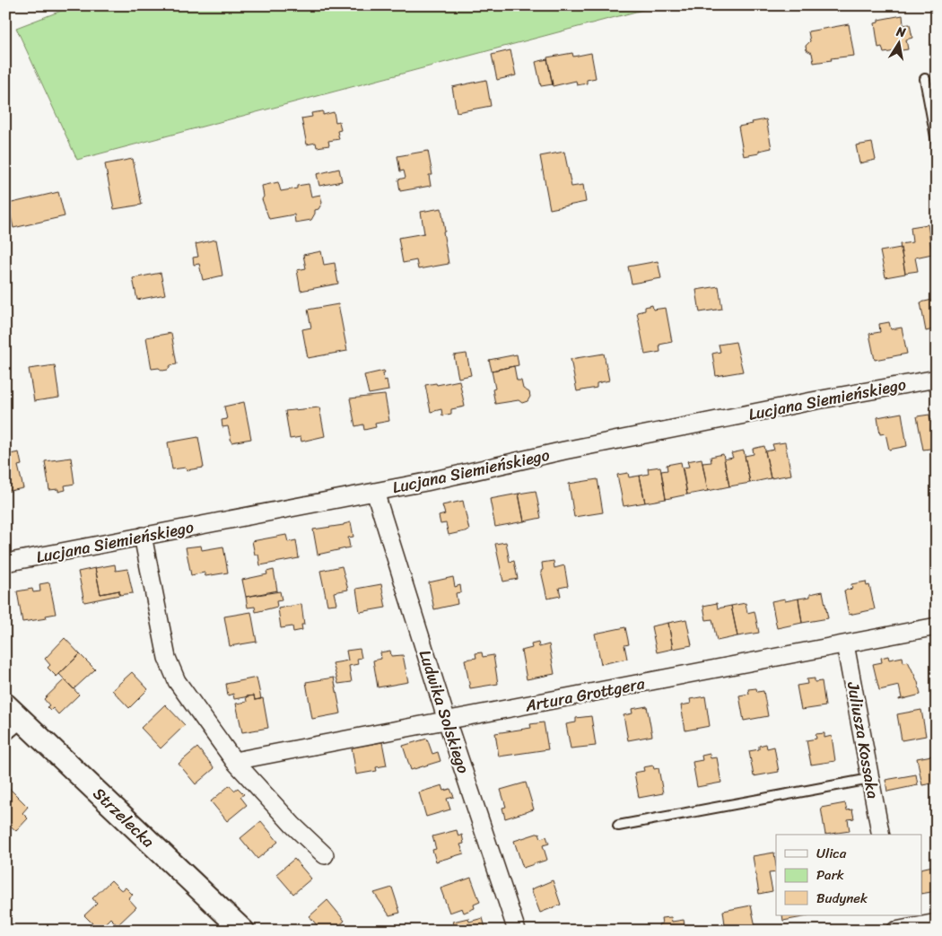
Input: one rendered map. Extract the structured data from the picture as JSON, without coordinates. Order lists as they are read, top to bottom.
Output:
{
  "streets": {
    "street": [
      "Lucjana Siemieńskiego",
      "Artura Grottgera",
      "Ludwika Solskiego",
      "Juliusza Kossaka",
      "Strzelecka"
    ]
  },
  "crossings": [
    ["Lucjana Siemieńskiego", "Ludwika Solskiego"],
    ["Artura Grottgera", "Ludwika Solskiego"],
    ["Artura Grottgera", "Juliusza Kossaka"]
  ],
  "legend": ["Ulica", "Park", "Budynek"],
  "north": "top"
}
